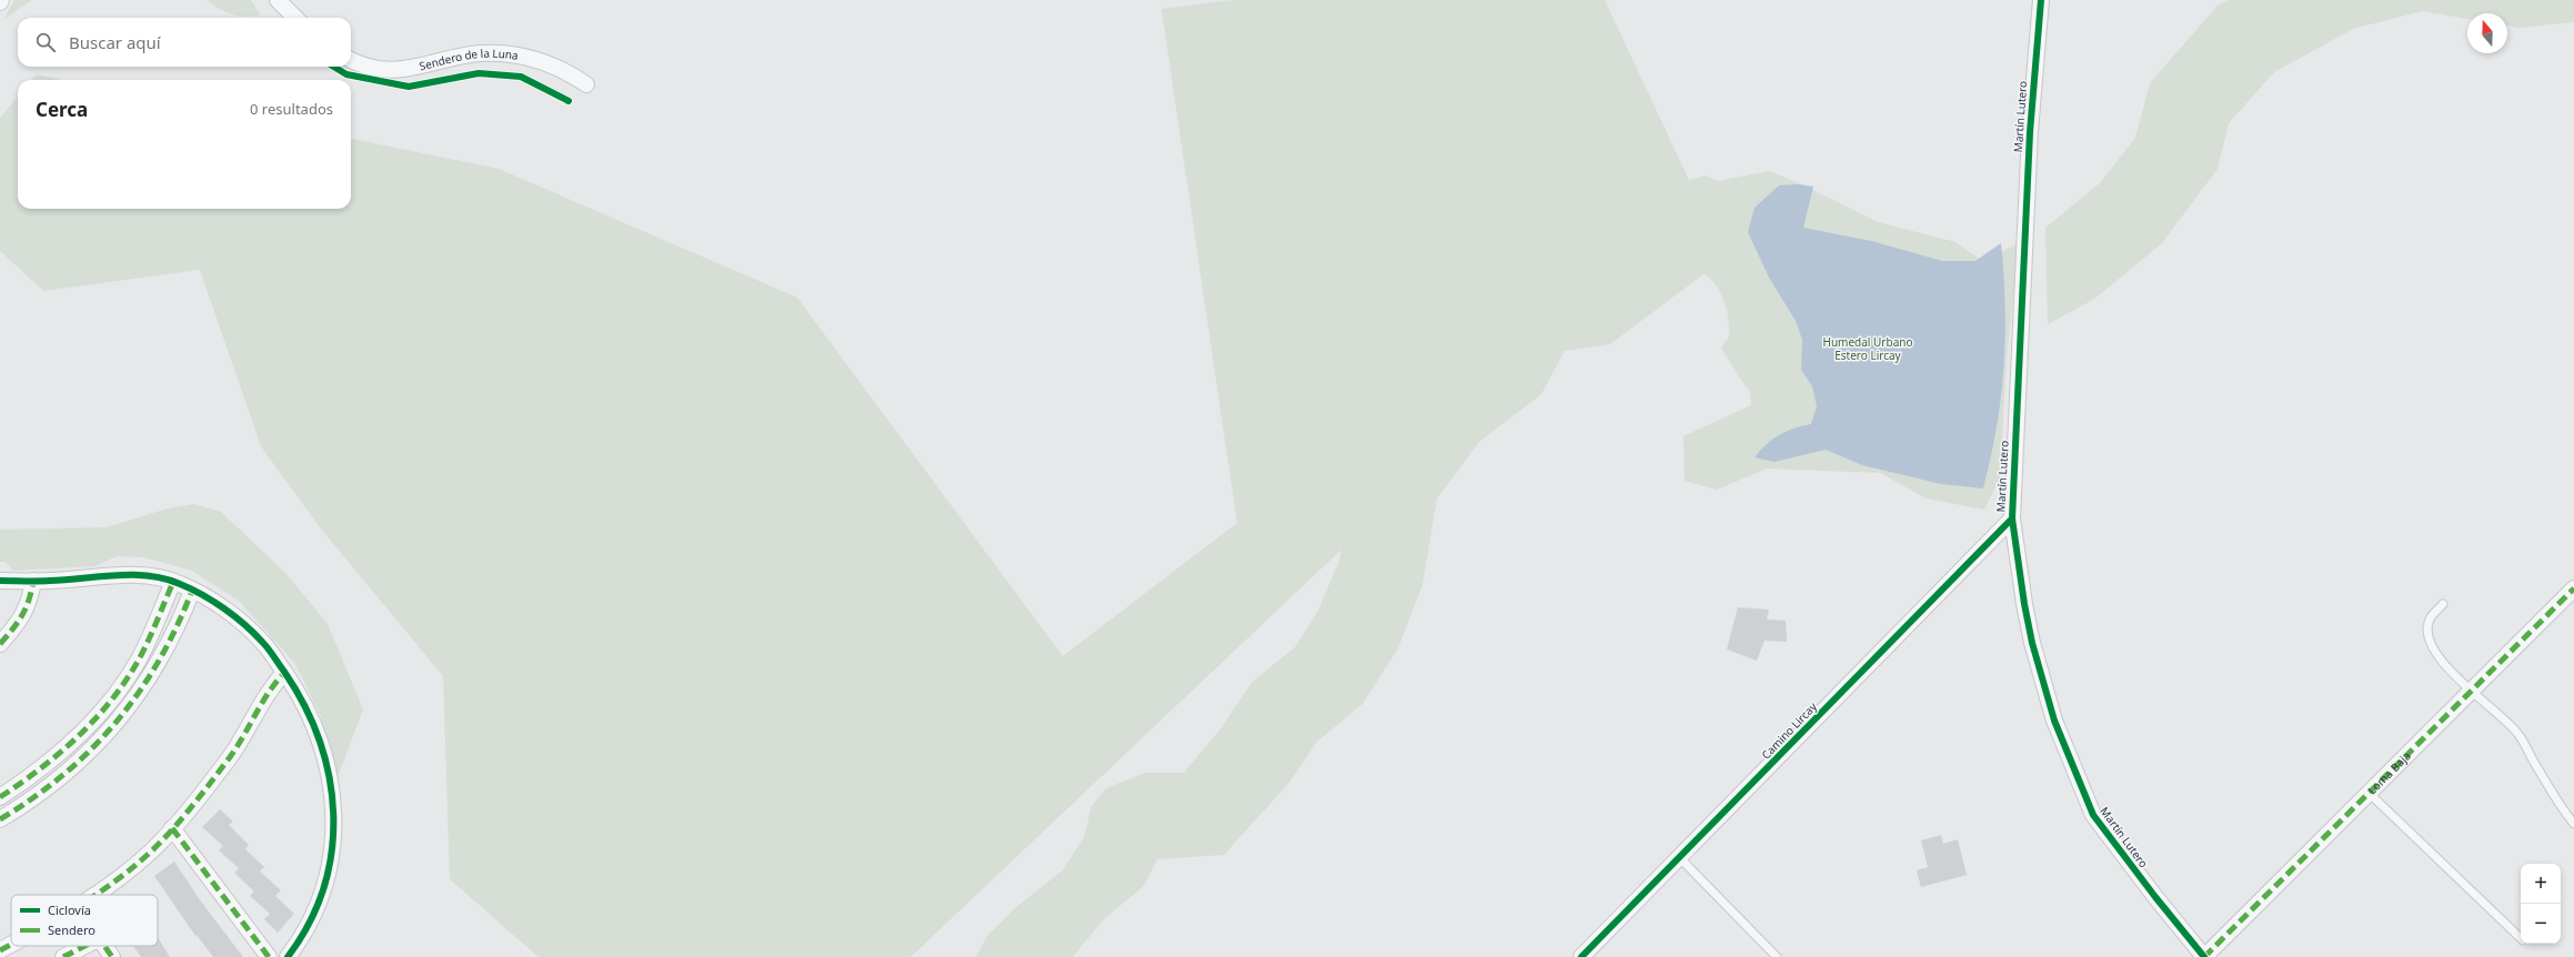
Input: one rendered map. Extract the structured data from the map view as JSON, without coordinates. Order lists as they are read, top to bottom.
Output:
{
  "streets": {
    "street": [
      "Sendero de la Luna",
      "Martín Lutero",
      "Camino Lircay",
      "Loma Baja"
    ]
  },
  "crossings": [
    ["Martín Lutero", "Camino Lircay"],
    ["Martín Lutero", "Loma Baja"]
  ],
  "parks": ["Humedal Urbano Estero Lircay"],
  "legend": ["Ciclovía", "Sendero"],
  "north": "top",
  "page": {
    "search": "Buscar aquí",
    "heading": ["Cerca", "0 resultados"],
    "map_buttons": ["+", "−"]
  }
}
